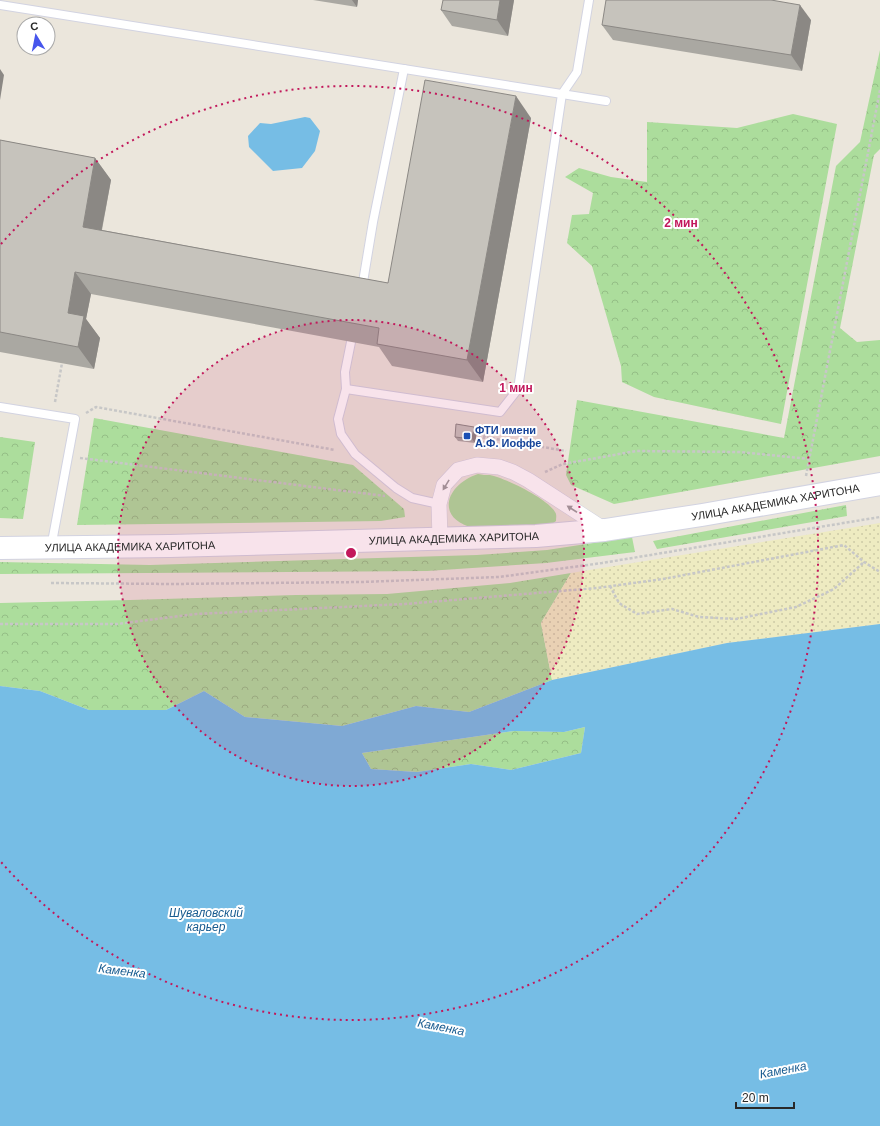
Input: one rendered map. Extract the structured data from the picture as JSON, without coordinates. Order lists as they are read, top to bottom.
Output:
{
  "streets": {
    "street": ["УЛИЦА АКАДЕМИКА ХАРИТОНА"]
  },
  "water": ["Шуваловский карьер", "Каменка"],
  "places": {
    "transit": ["ФТИ имени А.Ф. Иоффе"]
  },
  "scale_bar": "20 m",
  "north": "top",
  "rings": ["2 мин", "1 мин"]
}
